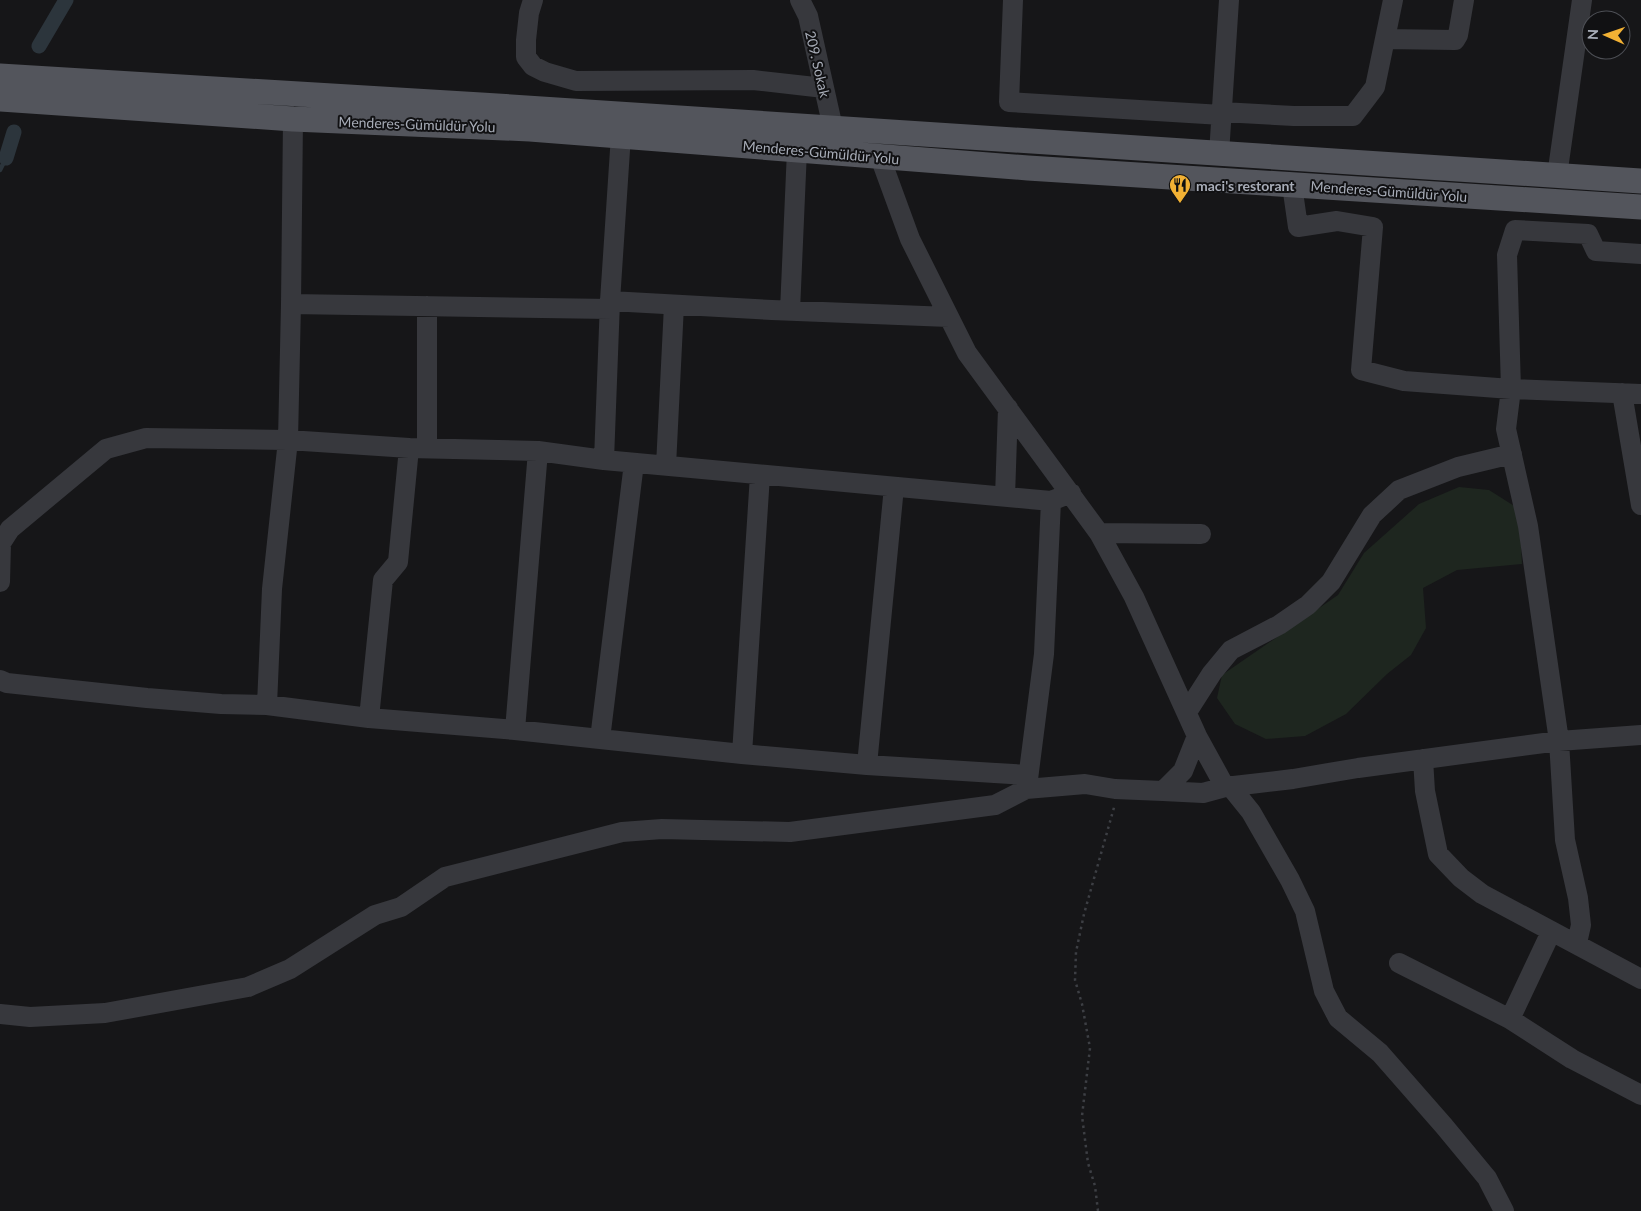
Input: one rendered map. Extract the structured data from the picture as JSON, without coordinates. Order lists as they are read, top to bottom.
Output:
{
  "streets": {
    "main road": ["Menderes-Gümüldür Yolu"],
    "street": ["209. Sokak"]
  },
  "crossings": [
    ["209. Sokak", "Menderes-Gümüldür Yolu"]
  ],
  "places": {
    "restaurant": ["maci's restorant"]
  },
  "north": "left"
}
